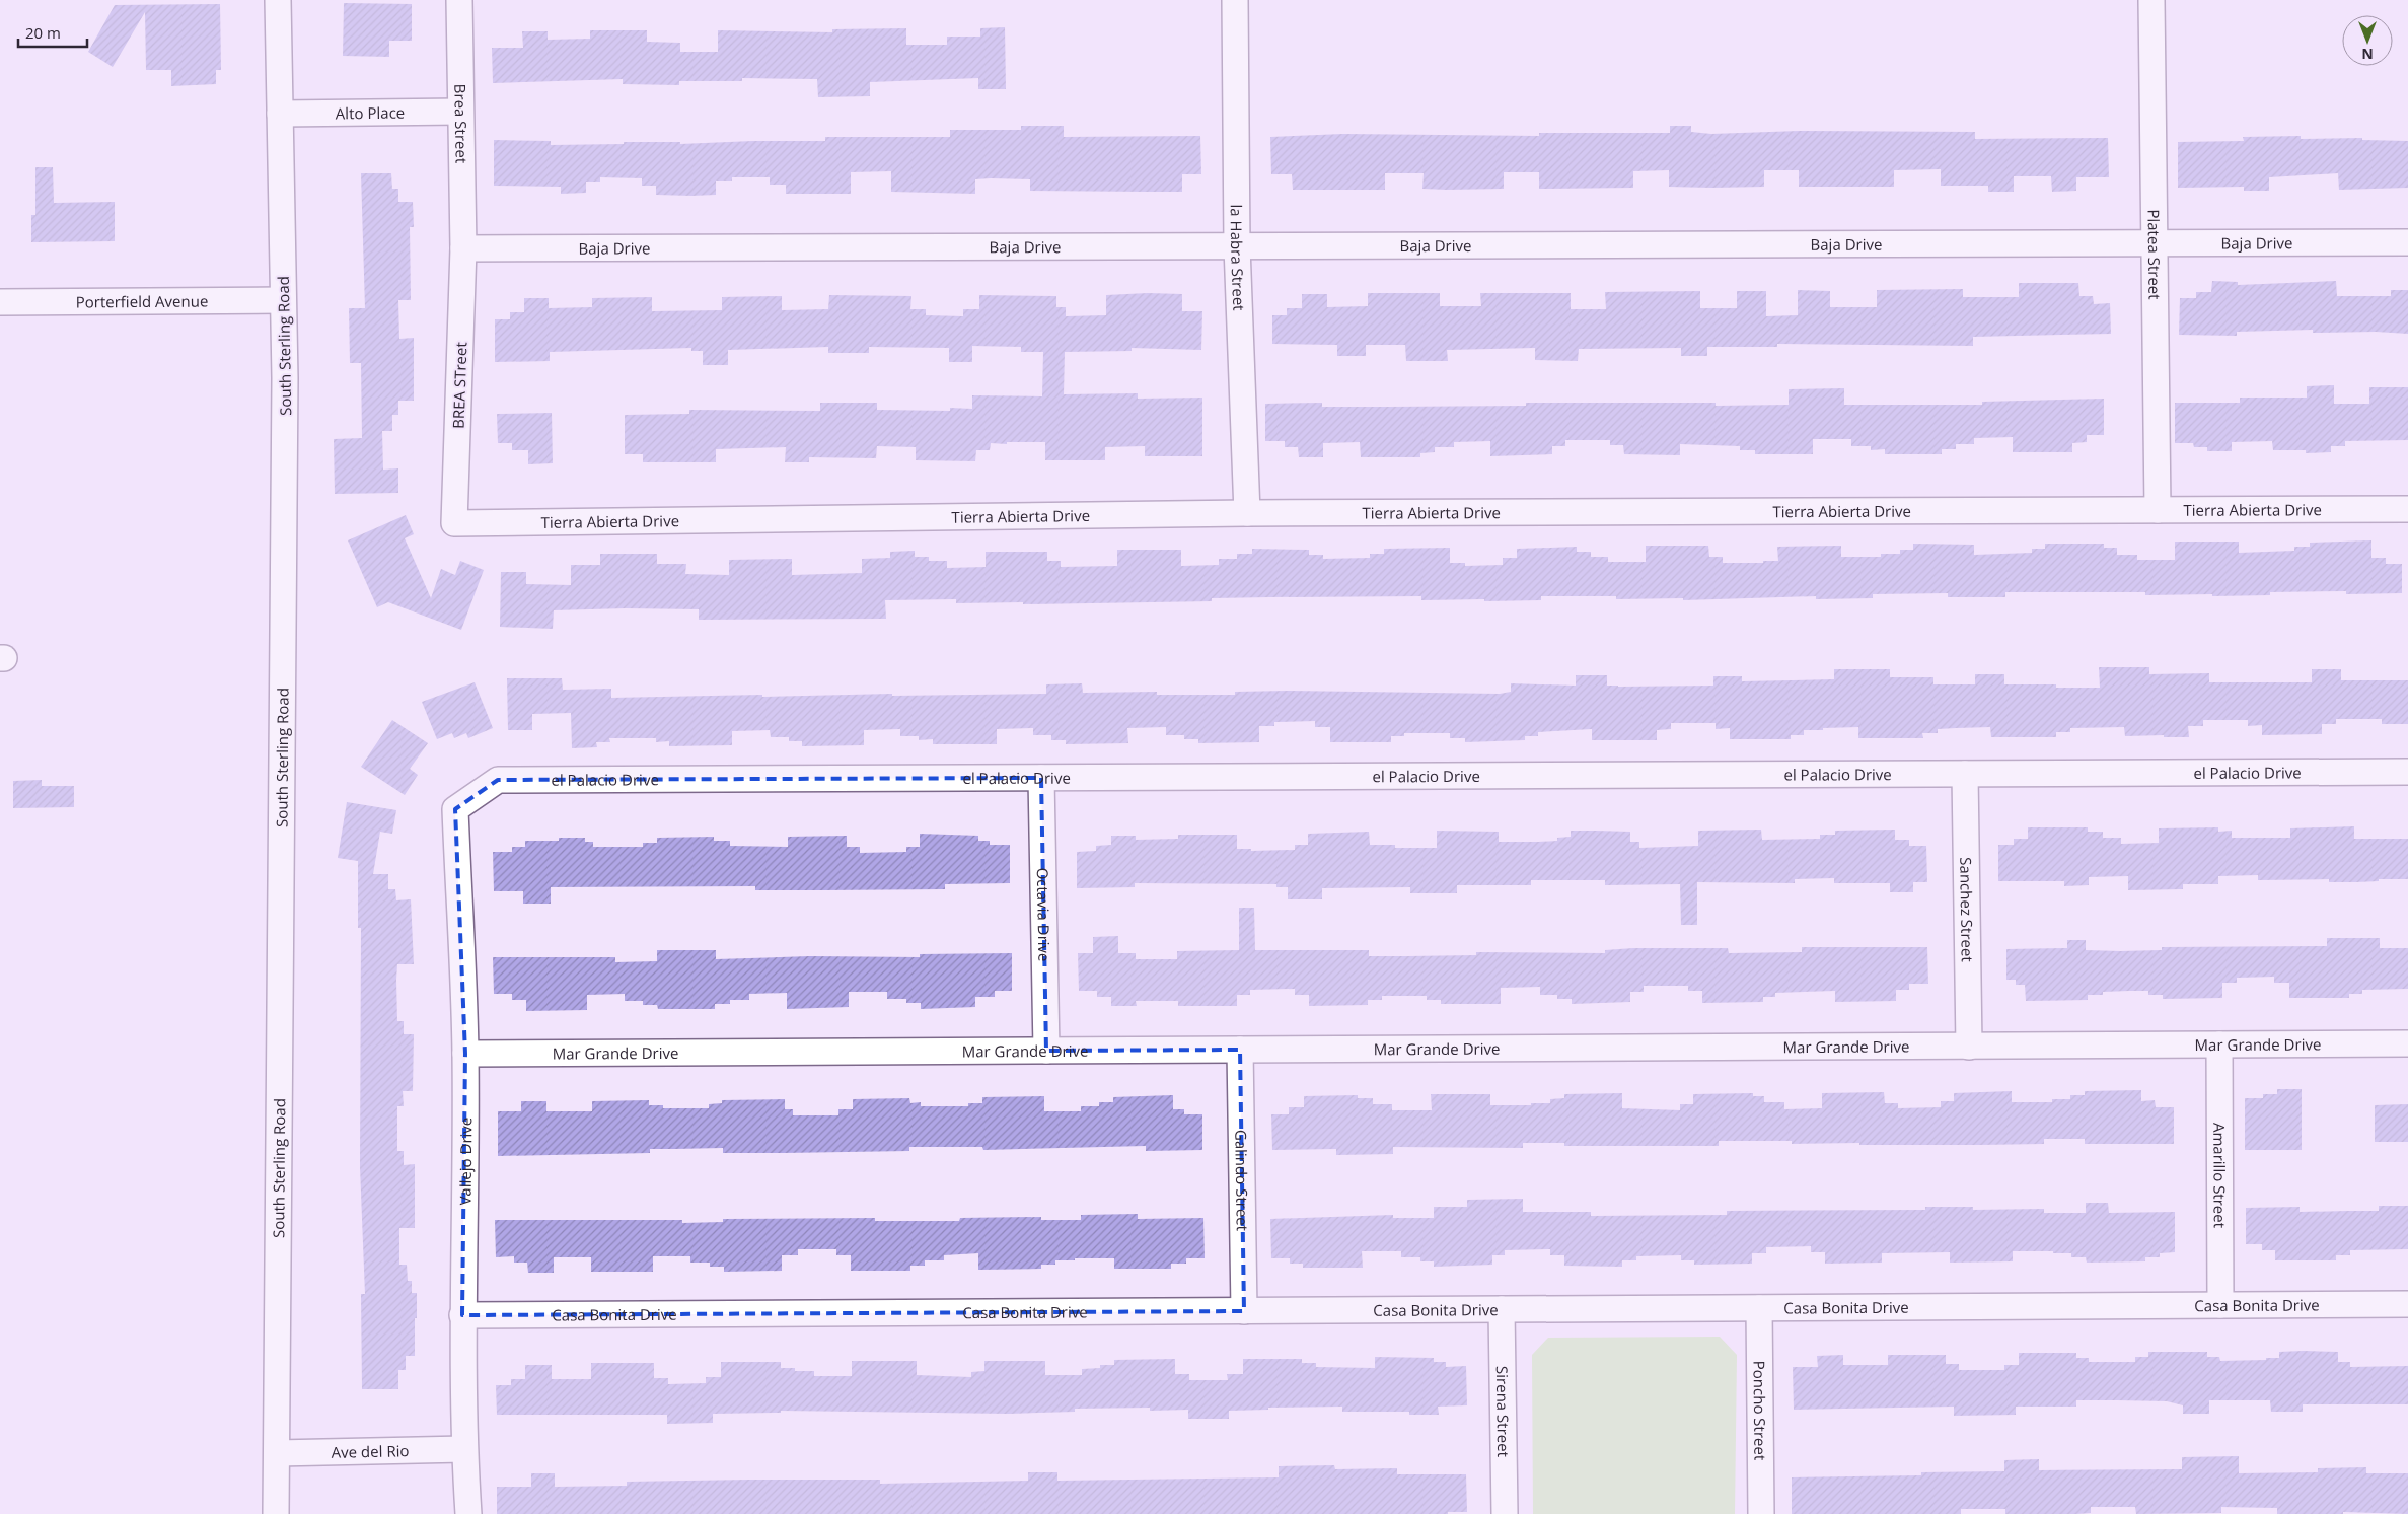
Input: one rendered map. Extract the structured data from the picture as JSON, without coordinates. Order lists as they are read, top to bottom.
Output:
{
  "streets": {
    "street": [
      "Alto Place",
      "Brea Street",
      "Baja Drive",
      "Platea Street",
      "la Habra Street",
      "Porterfield Avenue",
      "South Sterling Road",
      "BREA STreet",
      "Tierra Abierta Drive",
      "el Palacio Drive",
      "Sanchez Street",
      "Octavia Drive",
      "Mar Grande Drive",
      "Vallejo Drive",
      "Amarillo Street",
      "Galindo Street",
      "Casa Bonita Drive",
      "Poncho Street",
      "Sirena Street",
      "Ave del Rio"
    ]
  },
  "crossings": [
    ["Alto Place", "Brea Street"],
    ["Alto Place", "South Sterling Road"],
    ["Brea Street", "Baja Drive"],
    ["Brea Street", "BREA STreet"],
    ["Baja Drive", "Platea Street"],
    ["Baja Drive", "la Habra Street"],
    ["Baja Drive", "BREA STreet"],
    ["Platea Street", "Tierra Abierta Drive"],
    ["la Habra Street", "Tierra Abierta Drive"],
    ["Porterfield Avenue", "South Sterling Road"],
    ["South Sterling Road", "Ave del Rio"],
    ["BREA STreet", "Tierra Abierta Drive"],
    ["el Palacio Drive", "Sanchez Street"],
    ["el Palacio Drive", "Octavia Drive"],
    ["el Palacio Drive", "Vallejo Drive"],
    ["Sanchez Street", "Mar Grande Drive"],
    ["Octavia Drive", "Mar Grande Drive"],
    ["Mar Grande Drive", "Vallejo Drive"],
    ["Mar Grande Drive", "Amarillo Street"],
    ["Mar Grande Drive", "Galindo Street"],
    ["Vallejo Drive", "Casa Bonita Drive"],
    ["Vallejo Drive", "Ave del Rio"],
    ["Amarillo Street", "Casa Bonita Drive"],
    ["Galindo Street", "Casa Bonita Drive"],
    ["Casa Bonita Drive", "Poncho Street"],
    ["Casa Bonita Drive", "Sirena Street"]
  ],
  "scale_bar": "20 m",
  "north": "bottom"
}
